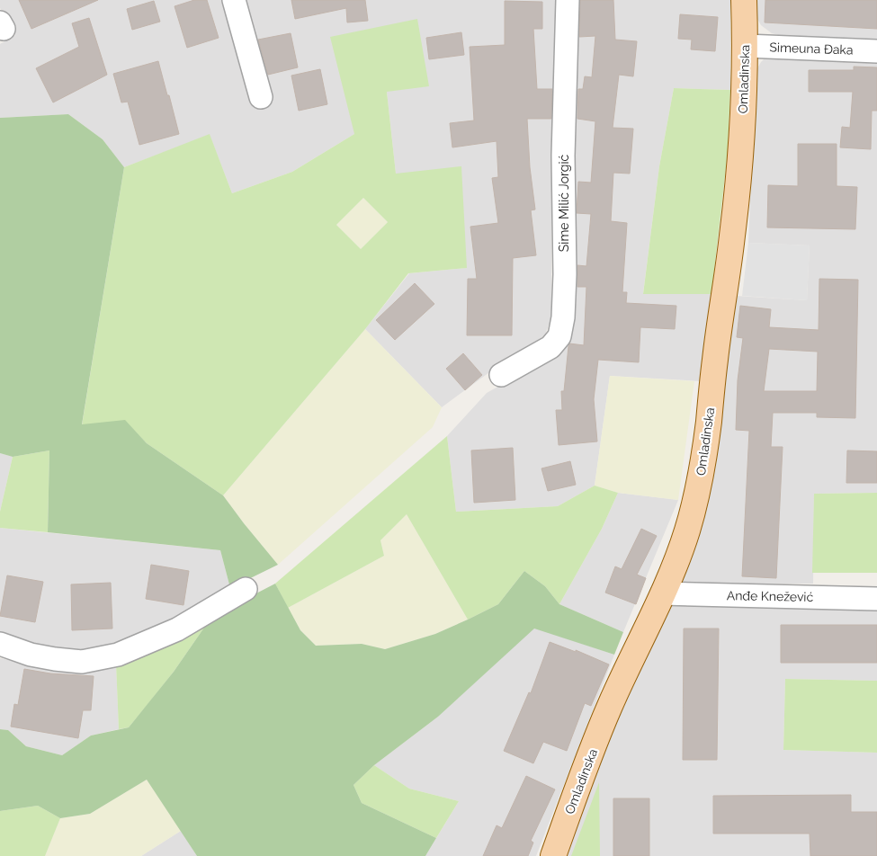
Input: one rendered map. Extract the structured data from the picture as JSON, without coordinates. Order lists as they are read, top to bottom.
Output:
{
  "streets": {
    "main road": ["Omladinska"],
    "street": ["Simeuna Đaka", "Sime Milić Jorgić", "Anđe Knežević"]
  },
  "crossings": [
    ["Simeuna Đaka", "Omladinska"],
    ["Omladinska", "Anđe Knežević"]
  ]
}
